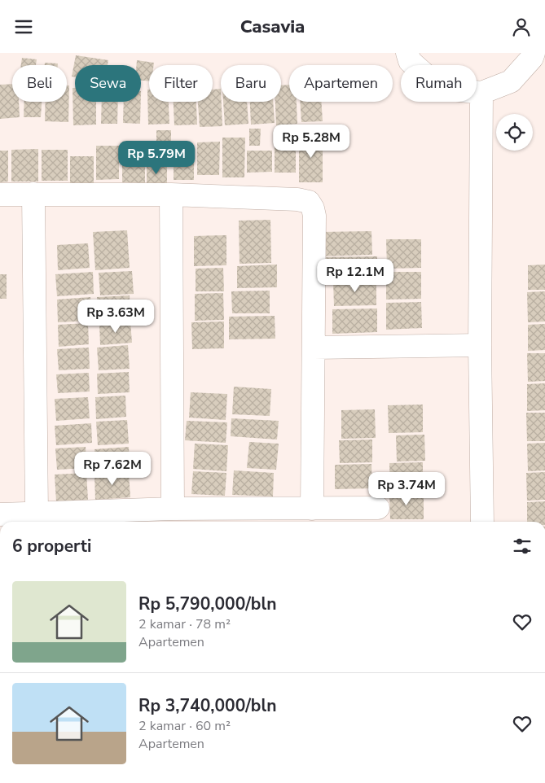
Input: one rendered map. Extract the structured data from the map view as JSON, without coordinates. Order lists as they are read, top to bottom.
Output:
{
  "page": {
    "header": "Casavia",
    "chip": [
      "Beli",
      "Sewa",
      "Filter",
      "Baru",
      "Apartemen",
      "Rumah"
    ],
    "price": [
      "Rp 5.28M",
      "Rp 5.79M",
      "Rp 12.1M",
      "Rp 3.63M",
      "Rp 7.62M",
      "Rp 3.74M"
    ],
    "heading": "6 properti",
    "list": [
      {
        "name": "Rp 5,790,000/bln",
        "note": "2 kamar · 78 m² · Apartemen"
      },
      {
        "name": "Rp 3,740,000/bln",
        "note": "2 kamar · 60 m² · Apartemen"
      }
    ]
  }
}
